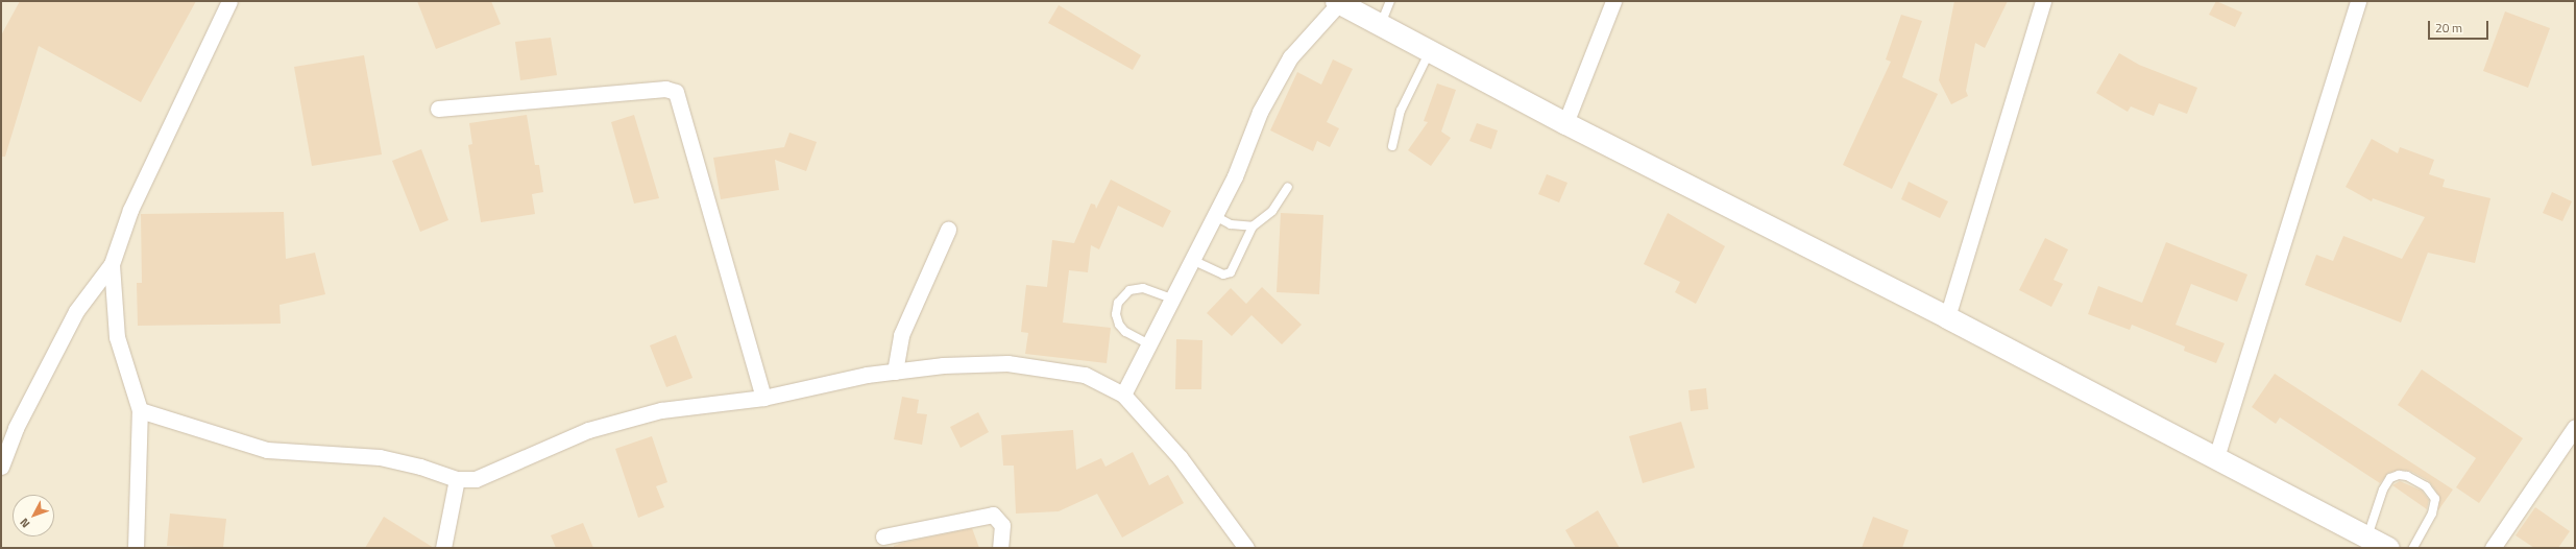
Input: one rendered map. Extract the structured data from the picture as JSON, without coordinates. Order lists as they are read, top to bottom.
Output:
{
  "scale_bar": "20 m",
  "north": "bottom left"
}
